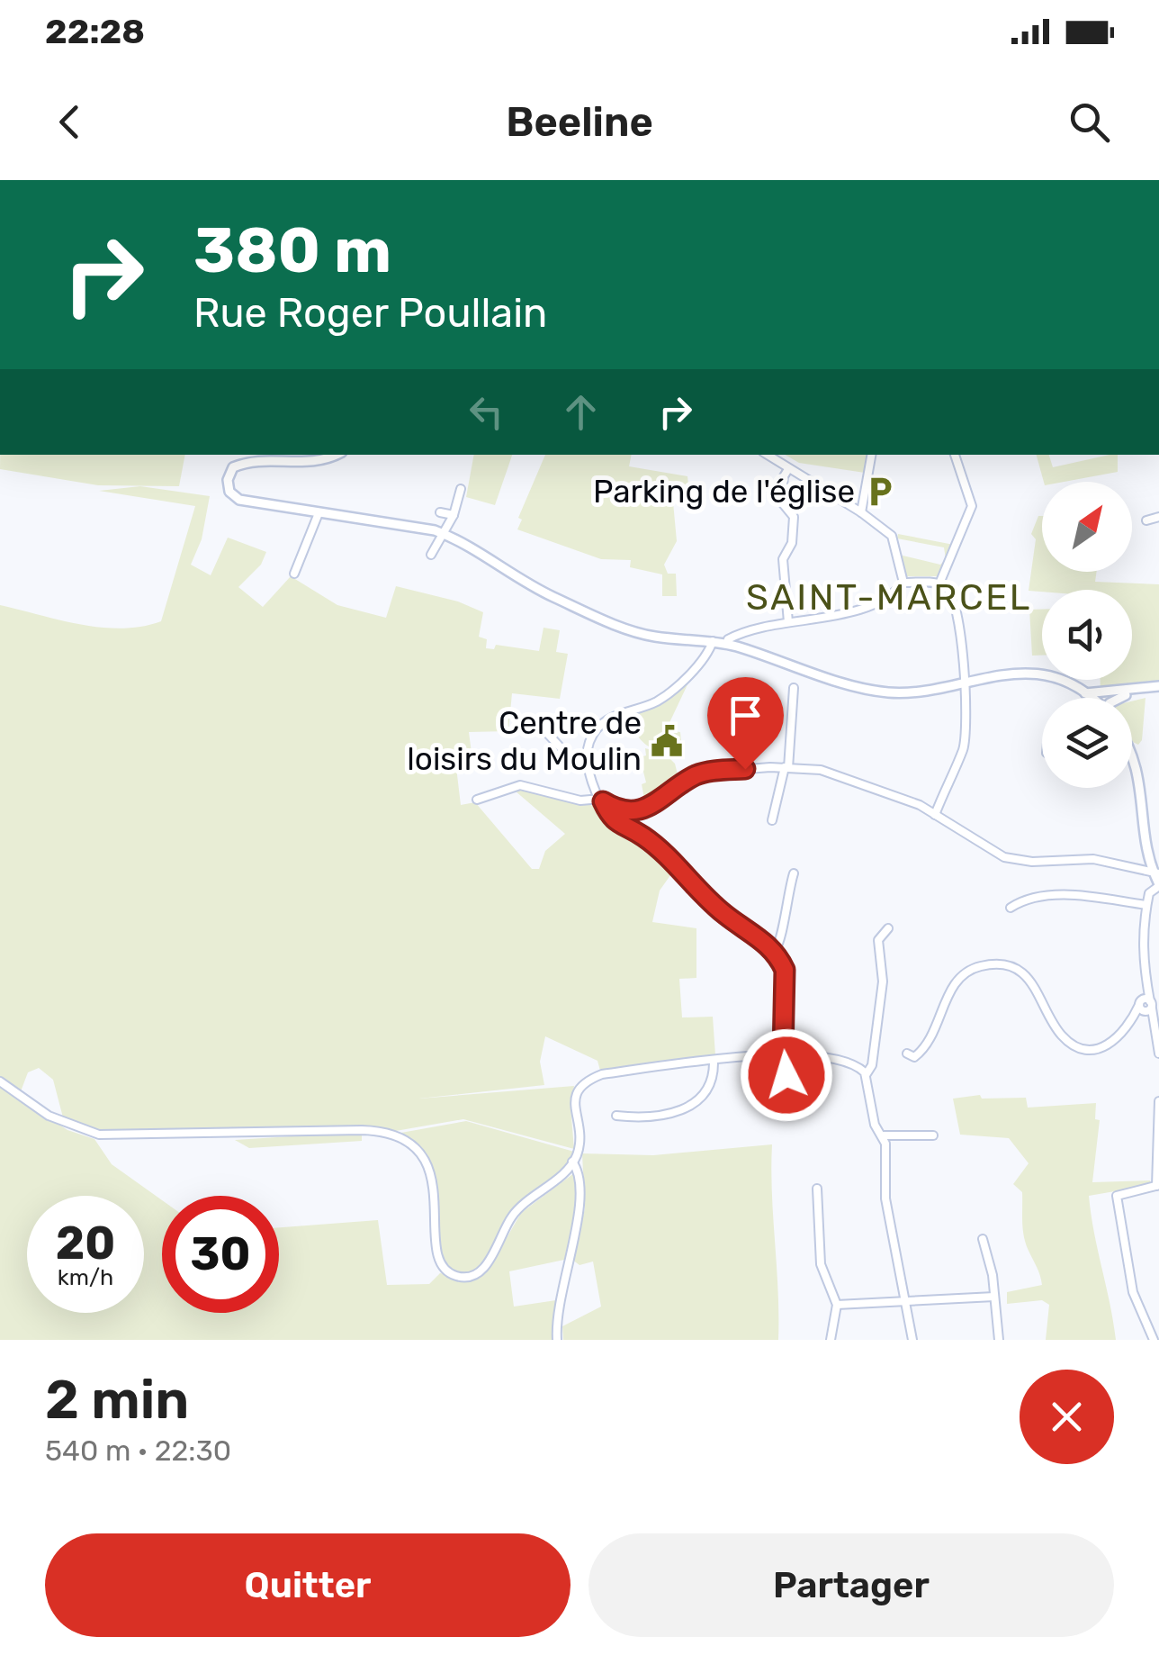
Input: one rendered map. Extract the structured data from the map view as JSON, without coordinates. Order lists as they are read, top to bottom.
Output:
{
  "districts": ["SAINT-MARCEL"],
  "places": {
    "parking": ["Parking de l'église"],
    "public building": ["Centre de loisirs du Moulin"]
  },
  "north": "top right",
  "page": {
    "status": "22:28",
    "header": "Beeline",
    "turn": ["380 m", "Rue Roger Poullain"],
    "speed": "20 km/h",
    "limit": "30",
    "heading": ["2 min", "540 m · 22:30"],
    "buttons": ["Quitter", "Partager"]
  }
}
